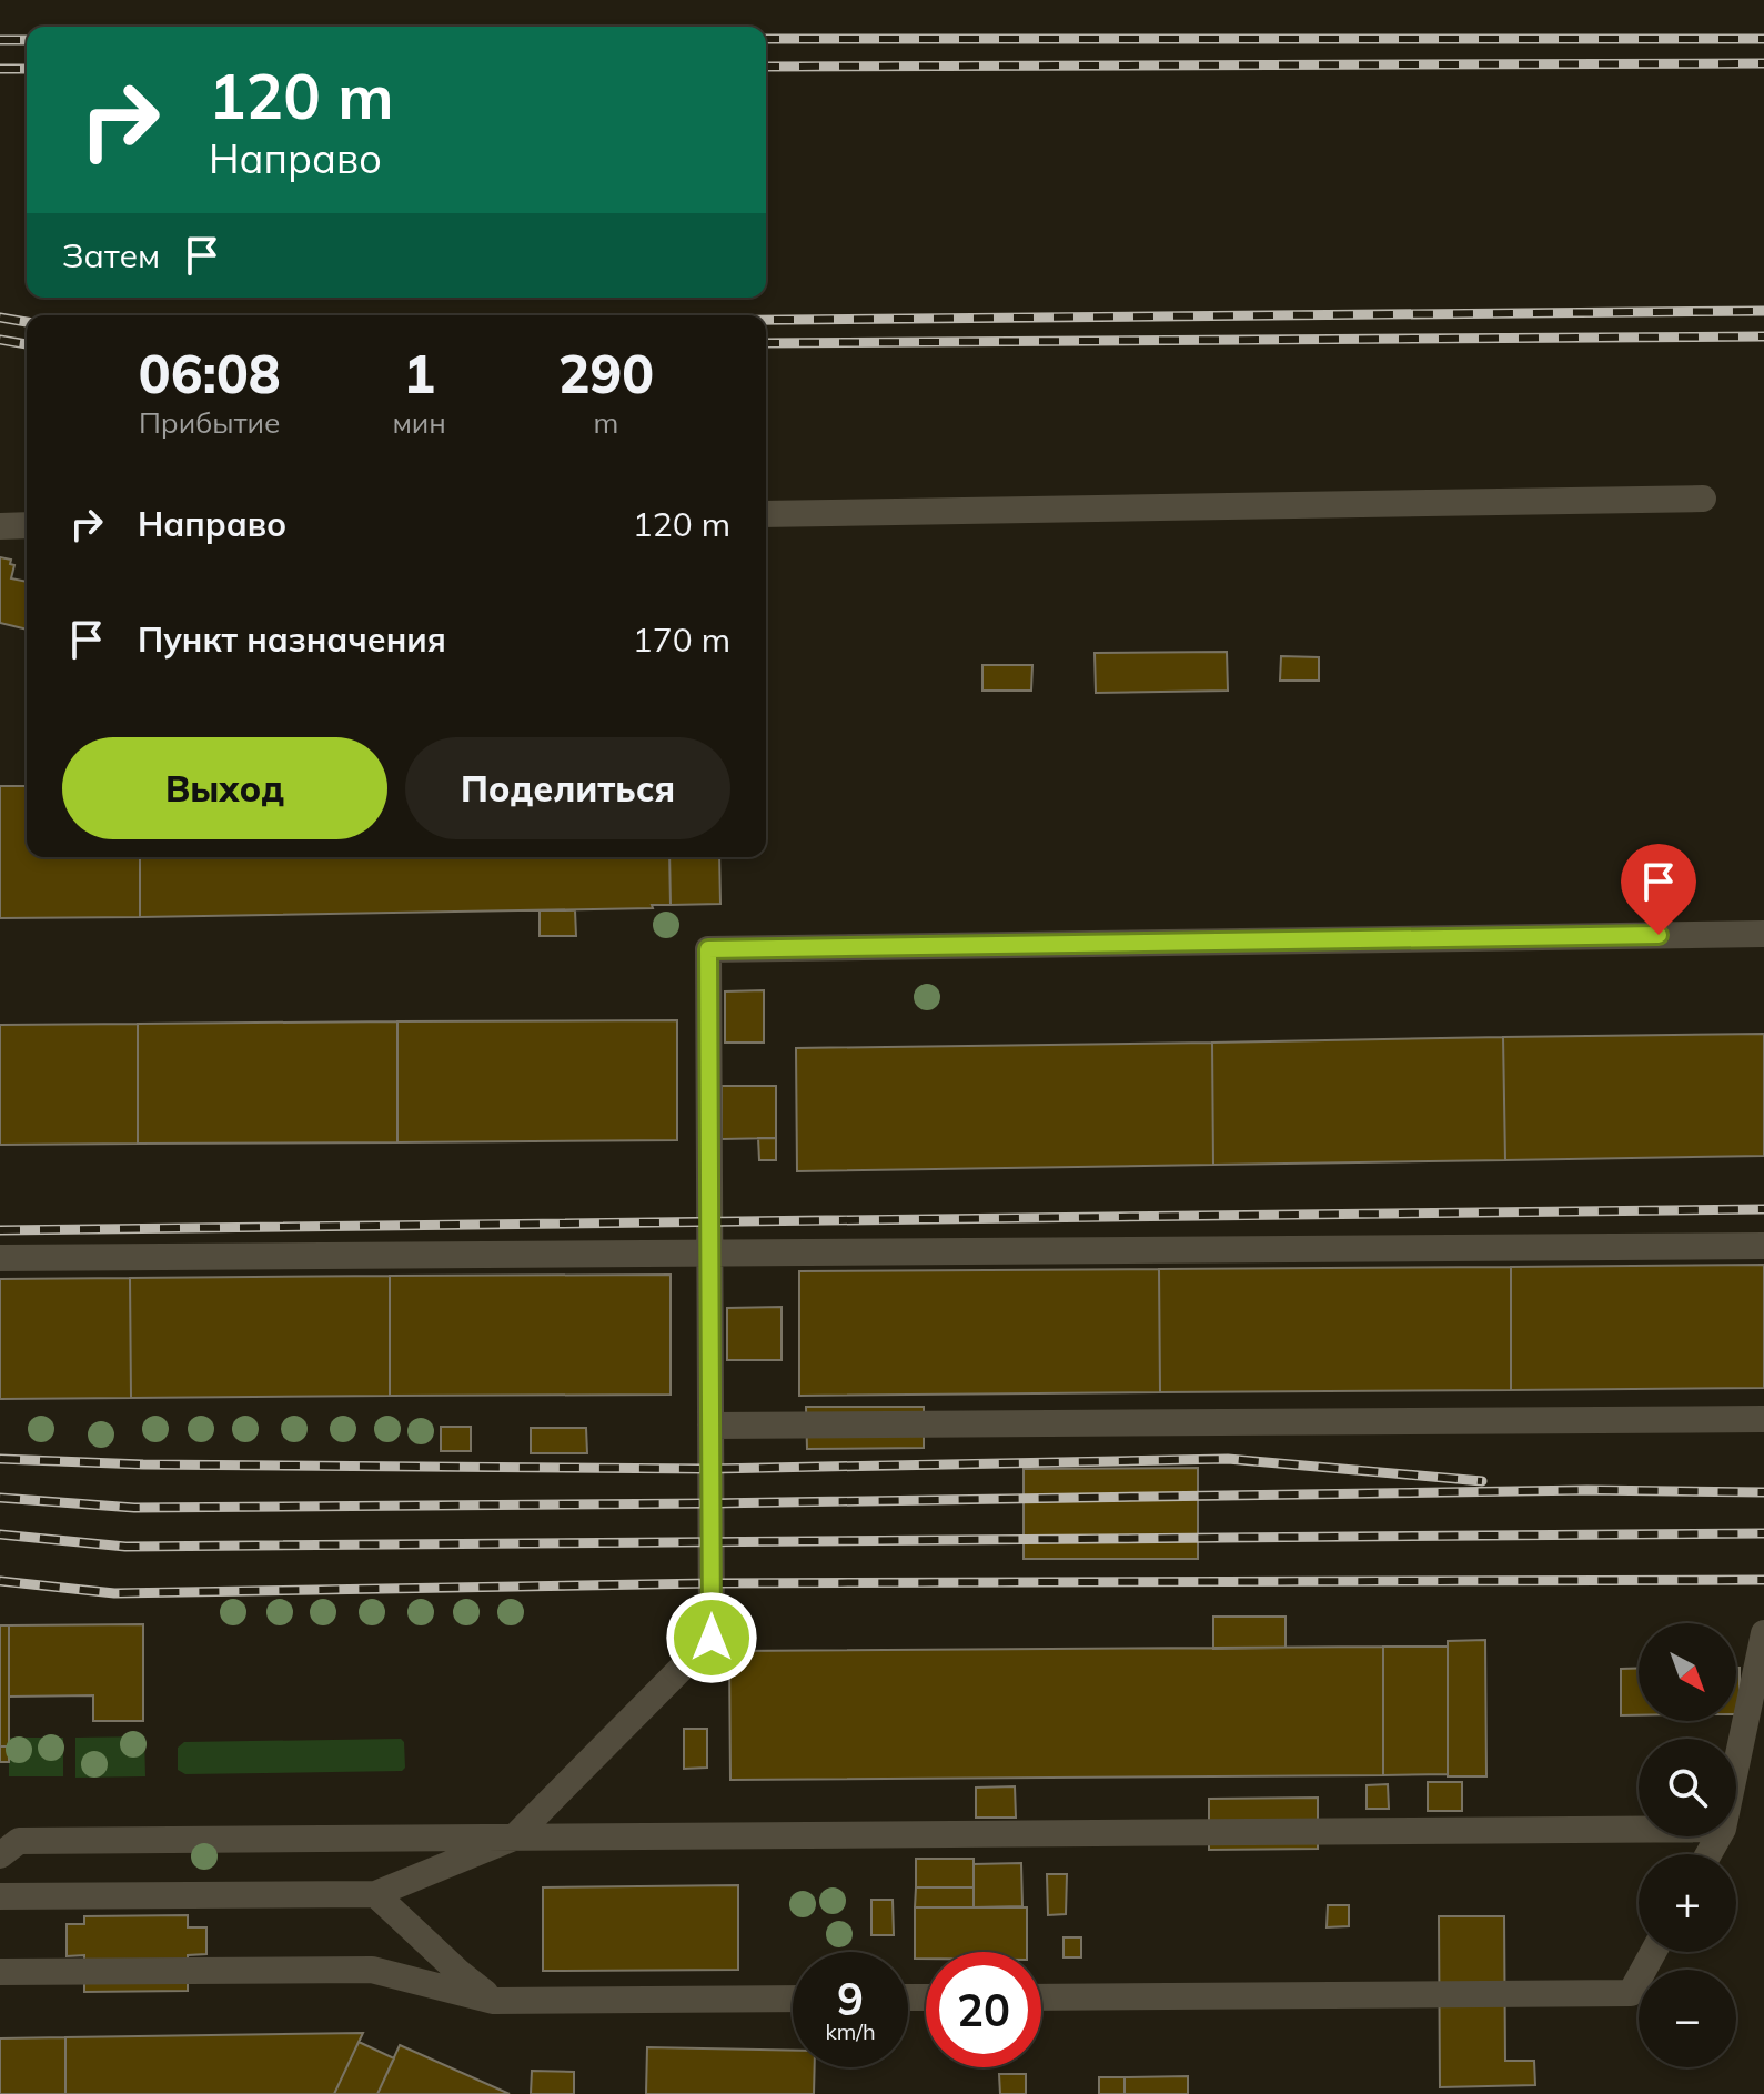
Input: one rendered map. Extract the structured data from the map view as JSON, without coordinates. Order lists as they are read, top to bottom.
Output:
{
  "north": "bottom right",
  "page": {
    "turn": ["120 m", "Направо"],
    "then": "Затем",
    "eta": [
      "06:08",
      "Прибытие",
      "1",
      "мин",
      "290",
      "m"
    ],
    "list": [
      {
        "name": "Направо",
        "value": "120 m"
      },
      {
        "name": "Пункт назначения",
        "value": "170 m"
      }
    ],
    "buttons": ["Выход", "Поделиться"],
    "map_buttons": ["+", "−"],
    "speed": "9 km/h",
    "limit": "20"
  }
}
